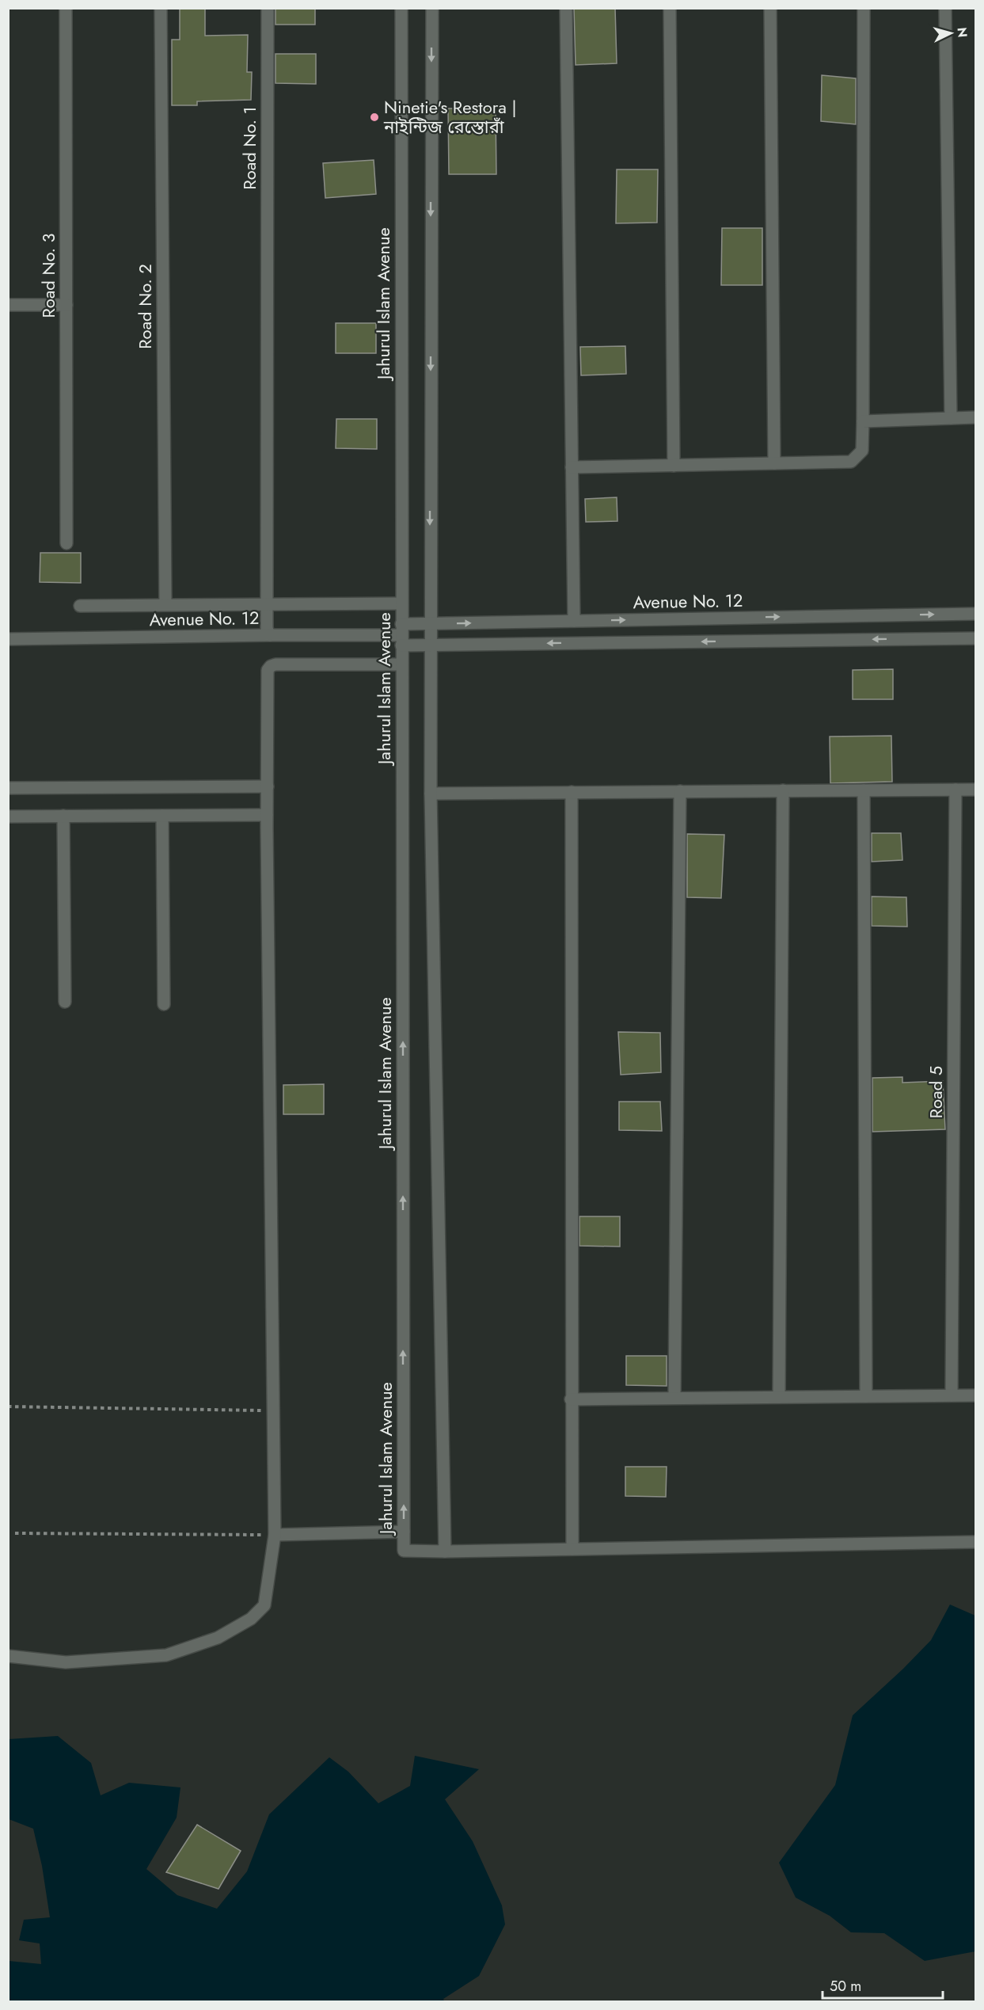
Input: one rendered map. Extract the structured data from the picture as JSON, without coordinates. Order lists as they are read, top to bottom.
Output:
{
  "streets": {
    "street": [
      "Road No. 1",
      "Road No. 3",
      "Jahurul Islam Avenue",
      "Road No. 2",
      "Avenue No. 12",
      "Road 5"
    ]
  },
  "crossings": [
    ["Road No. 1", "Avenue No. 12"],
    ["Jahurul Islam Avenue", "Avenue No. 12"],
    ["Road No. 2", "Avenue No. 12"]
  ],
  "places": ["Ninetie's Restora | নাইন্টিজ রেস্তোরাঁ"],
  "scale_bar": "50 m",
  "north": "right"
}
